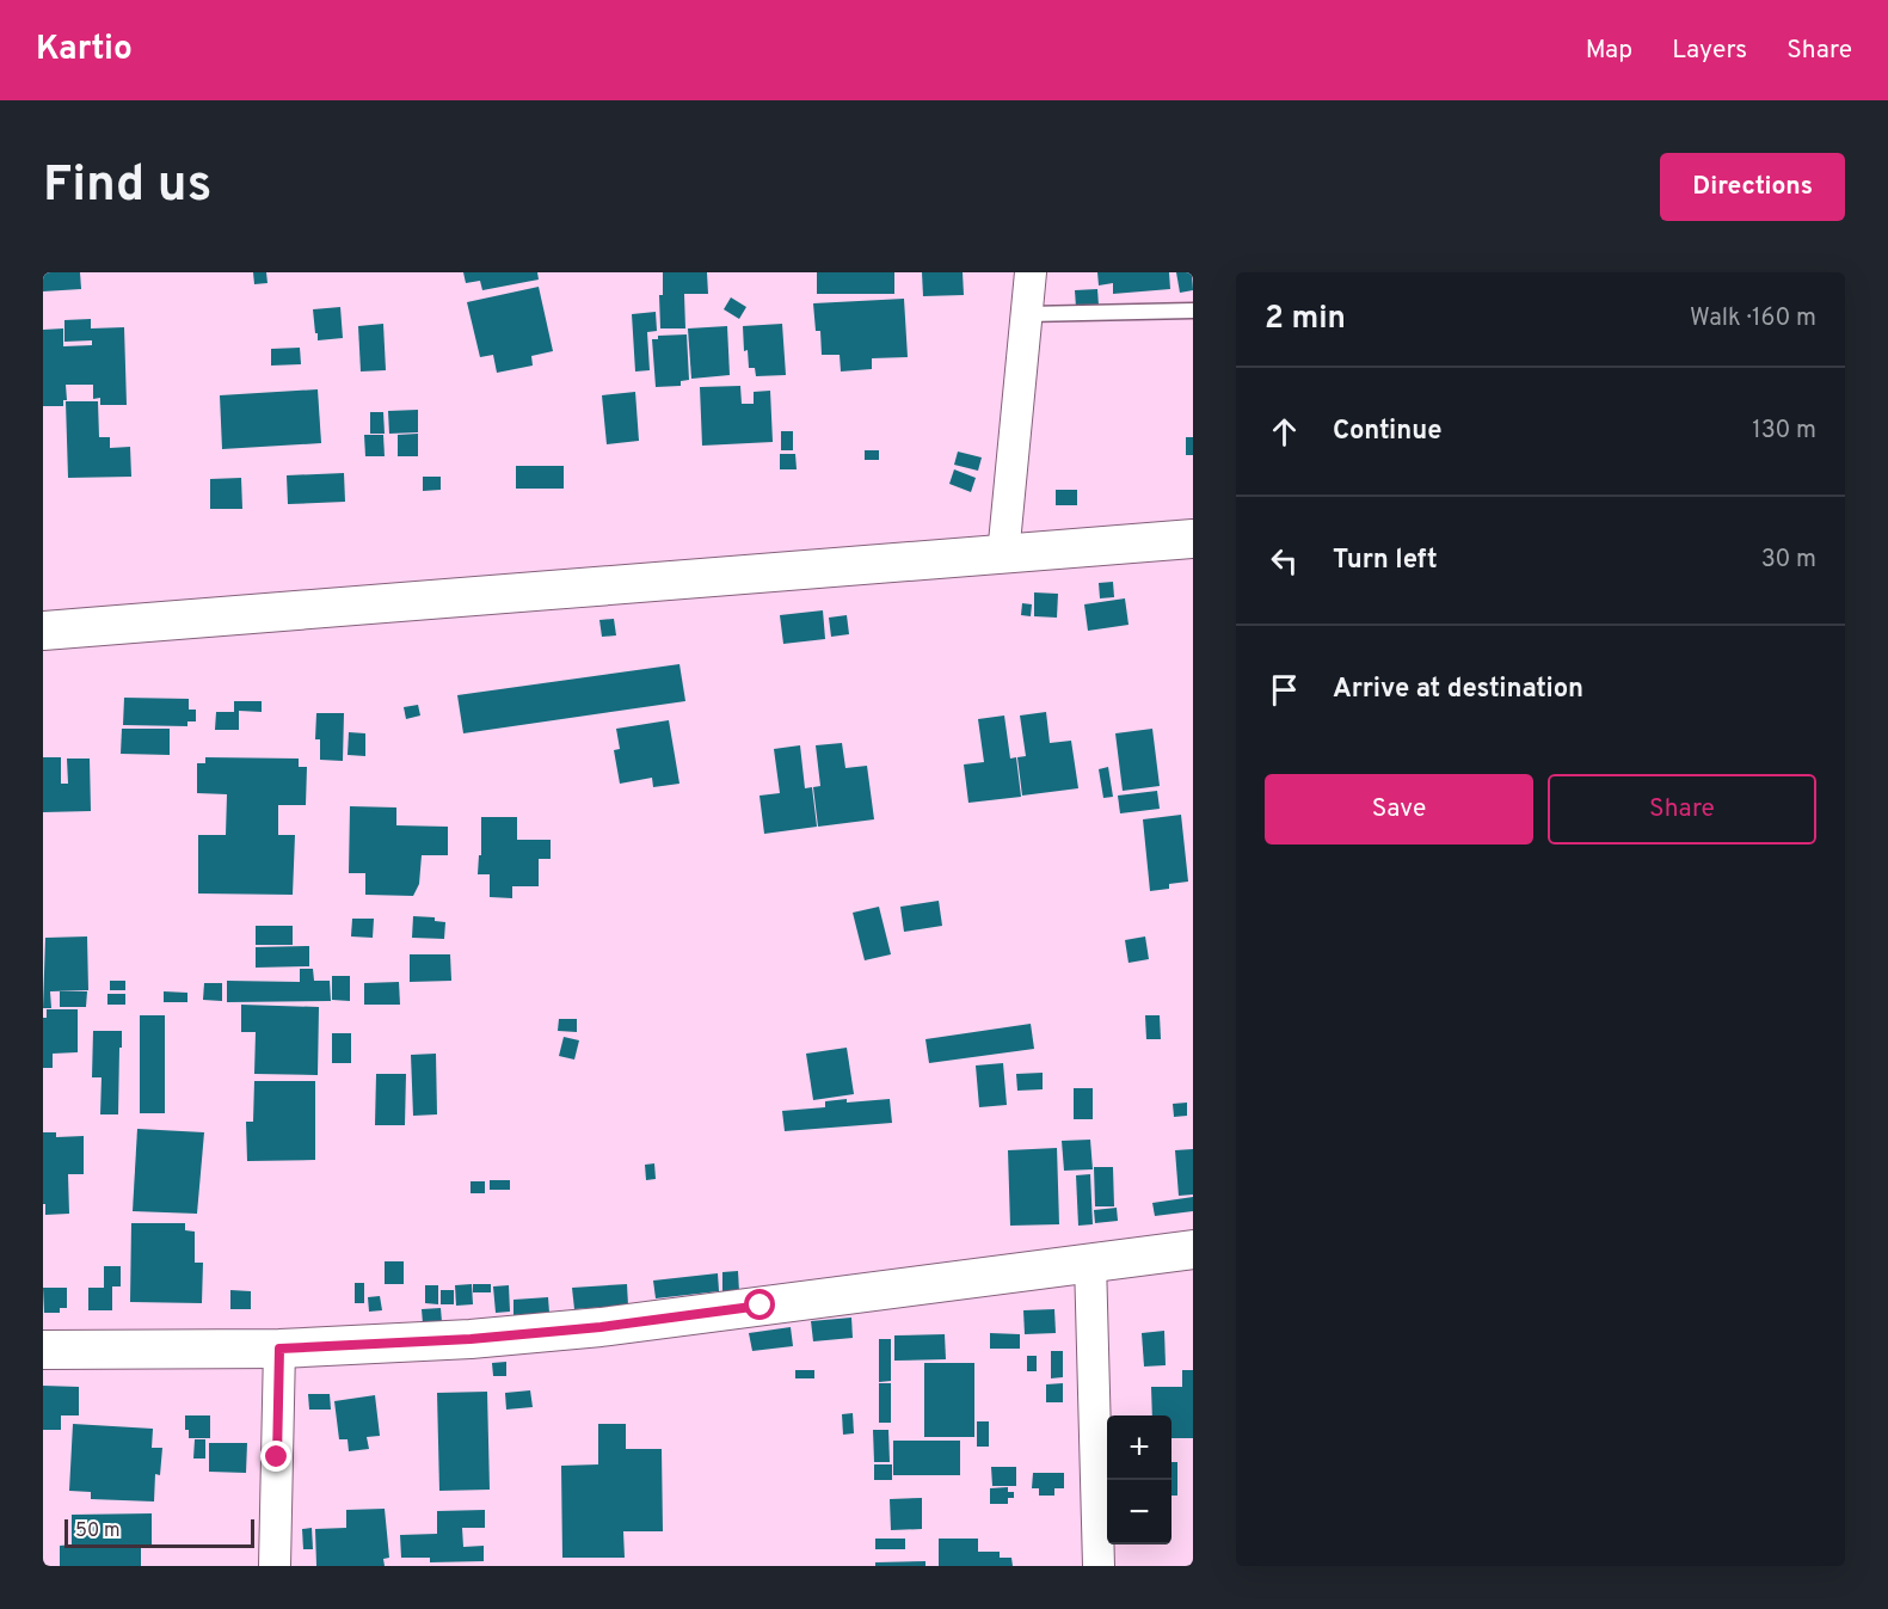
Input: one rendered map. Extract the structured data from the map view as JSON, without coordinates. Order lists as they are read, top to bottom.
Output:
{
  "scale_bar": "50 m",
  "page": {
    "header": "Kartio",
    "nav": ["Map", "Layers", "Share"],
    "buttons": [
      "Directions",
      ["Save", "Share"]
    ],
    "title": "Find us",
    "heading": ["2 min", "Walk · 160 m"],
    "list": [
      ["Continue", "130 m"],
      ["Turn left", "30 m"],
      "Arrive at destination"
    ],
    "map_buttons": ["+", "−"],
    "scale": "50 m"
  }
}
